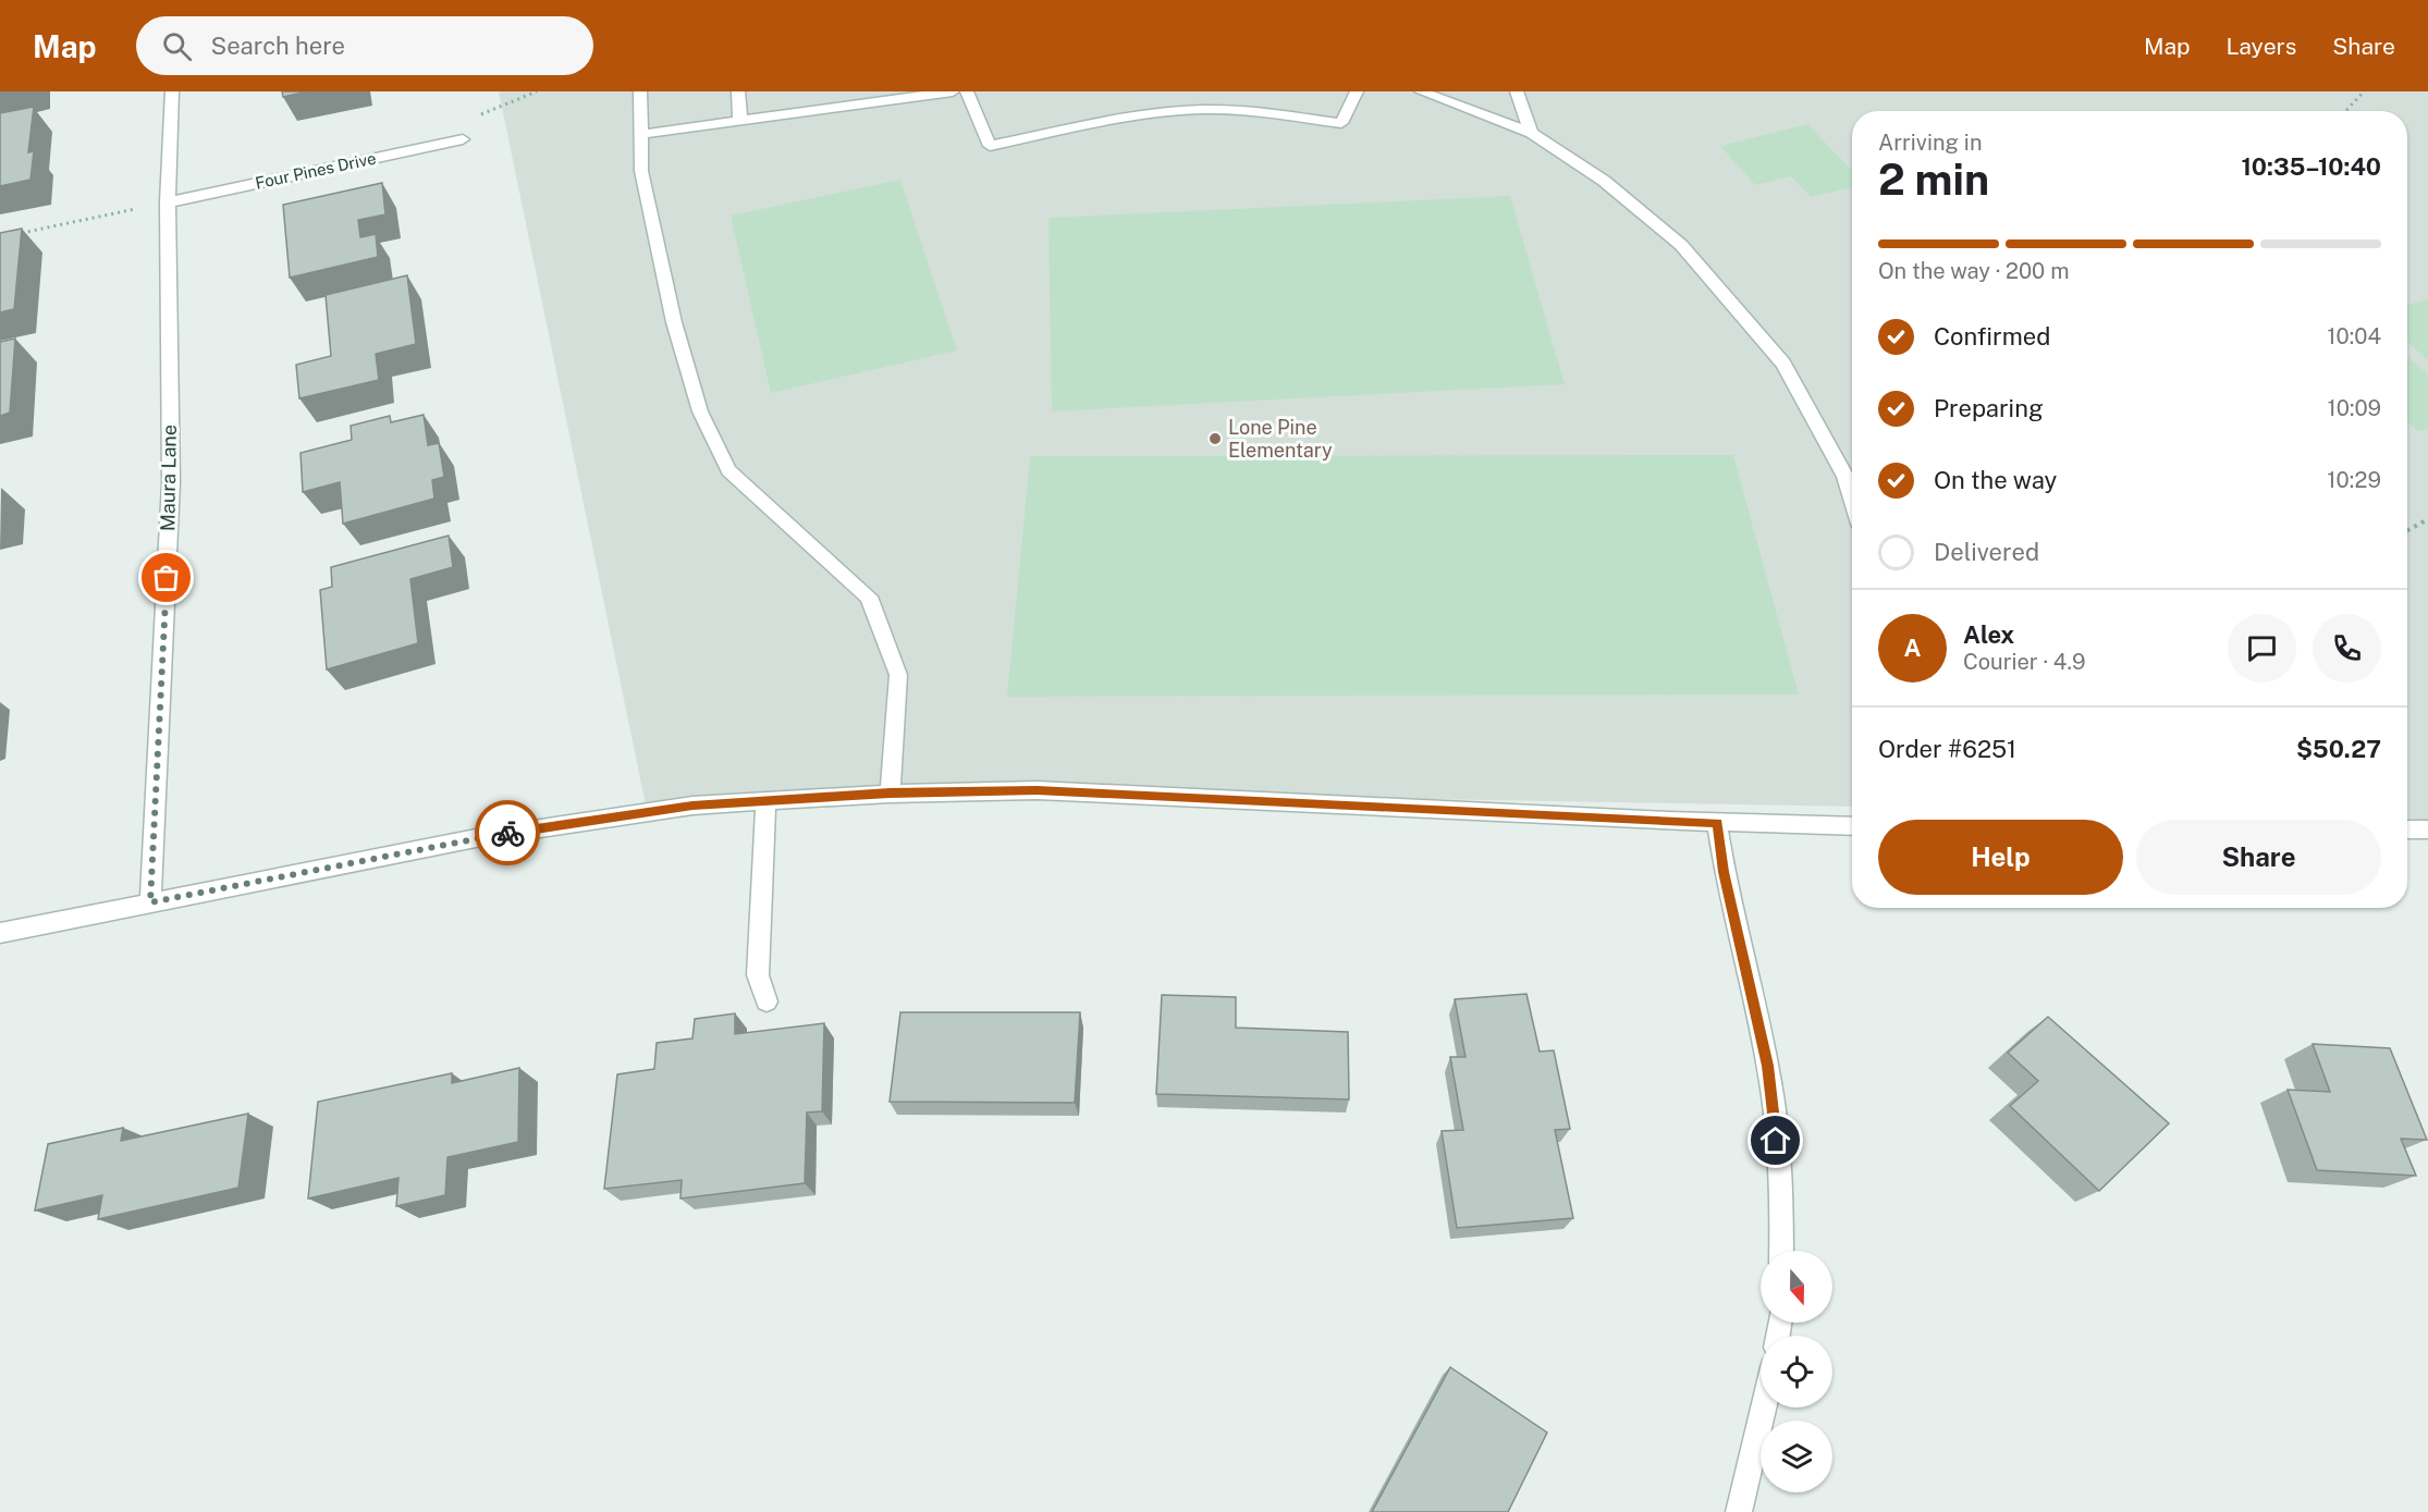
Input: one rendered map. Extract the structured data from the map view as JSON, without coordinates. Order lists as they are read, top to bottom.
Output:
{
  "streets": {
    "street": ["Four Pines Drive", "Maura Lane"]
  },
  "crossings": [
    ["Four Pines Drive", "Maura Lane"]
  ],
  "places": ["Lone Pine Elementary"],
  "north": "bottom",
  "page": {
    "header": "Map",
    "search": "Search here",
    "nav": ["Map", "Layers", "Share"],
    "heading": ["2 min", "Arriving in", "10:35–10:40"],
    "panel": [
      "Alex",
      "Courier · 4.9",
      "Order #6251",
      "$50.27"
    ],
    "bar": "On the way · 200 m",
    "list": [
      ["Confirmed", "10:04"],
      ["Preparing", "10:09"],
      ["On the way", "10:29"],
      "Delivered"
    ],
    "round": "A",
    "buttons": ["Help", "Share"]
  }
}
